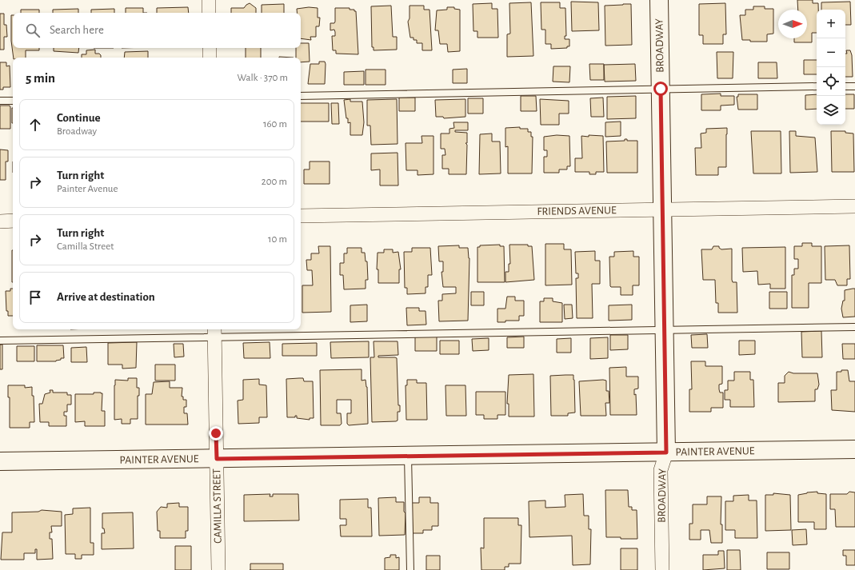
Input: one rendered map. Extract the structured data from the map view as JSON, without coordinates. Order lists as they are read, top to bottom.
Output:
{
  "streets": {
    "street": [
      "BROADWAY",
      "FRIENDS AVENUE",
      "PAINTER AVENUE",
      "CAMILLA STREET"
    ]
  },
  "crossings": [
    ["BROADWAY", "FRIENDS AVENUE"],
    ["BROADWAY", "PAINTER AVENUE"],
    ["PAINTER AVENUE", "CAMILLA STREET"]
  ],
  "north": "right",
  "page": {
    "map_buttons": ["+", "−"],
    "search": "Search here",
    "heading": ["5 min", "Walk · 370 m"],
    "list": [
      ["Continue", "Broadway", "160 m"],
      ["Turn right", "Painter Avenue", "200 m"],
      ["Turn right", "Camilla Street", "10 m"],
      "Arrive at destination"
    ]
  }
}
